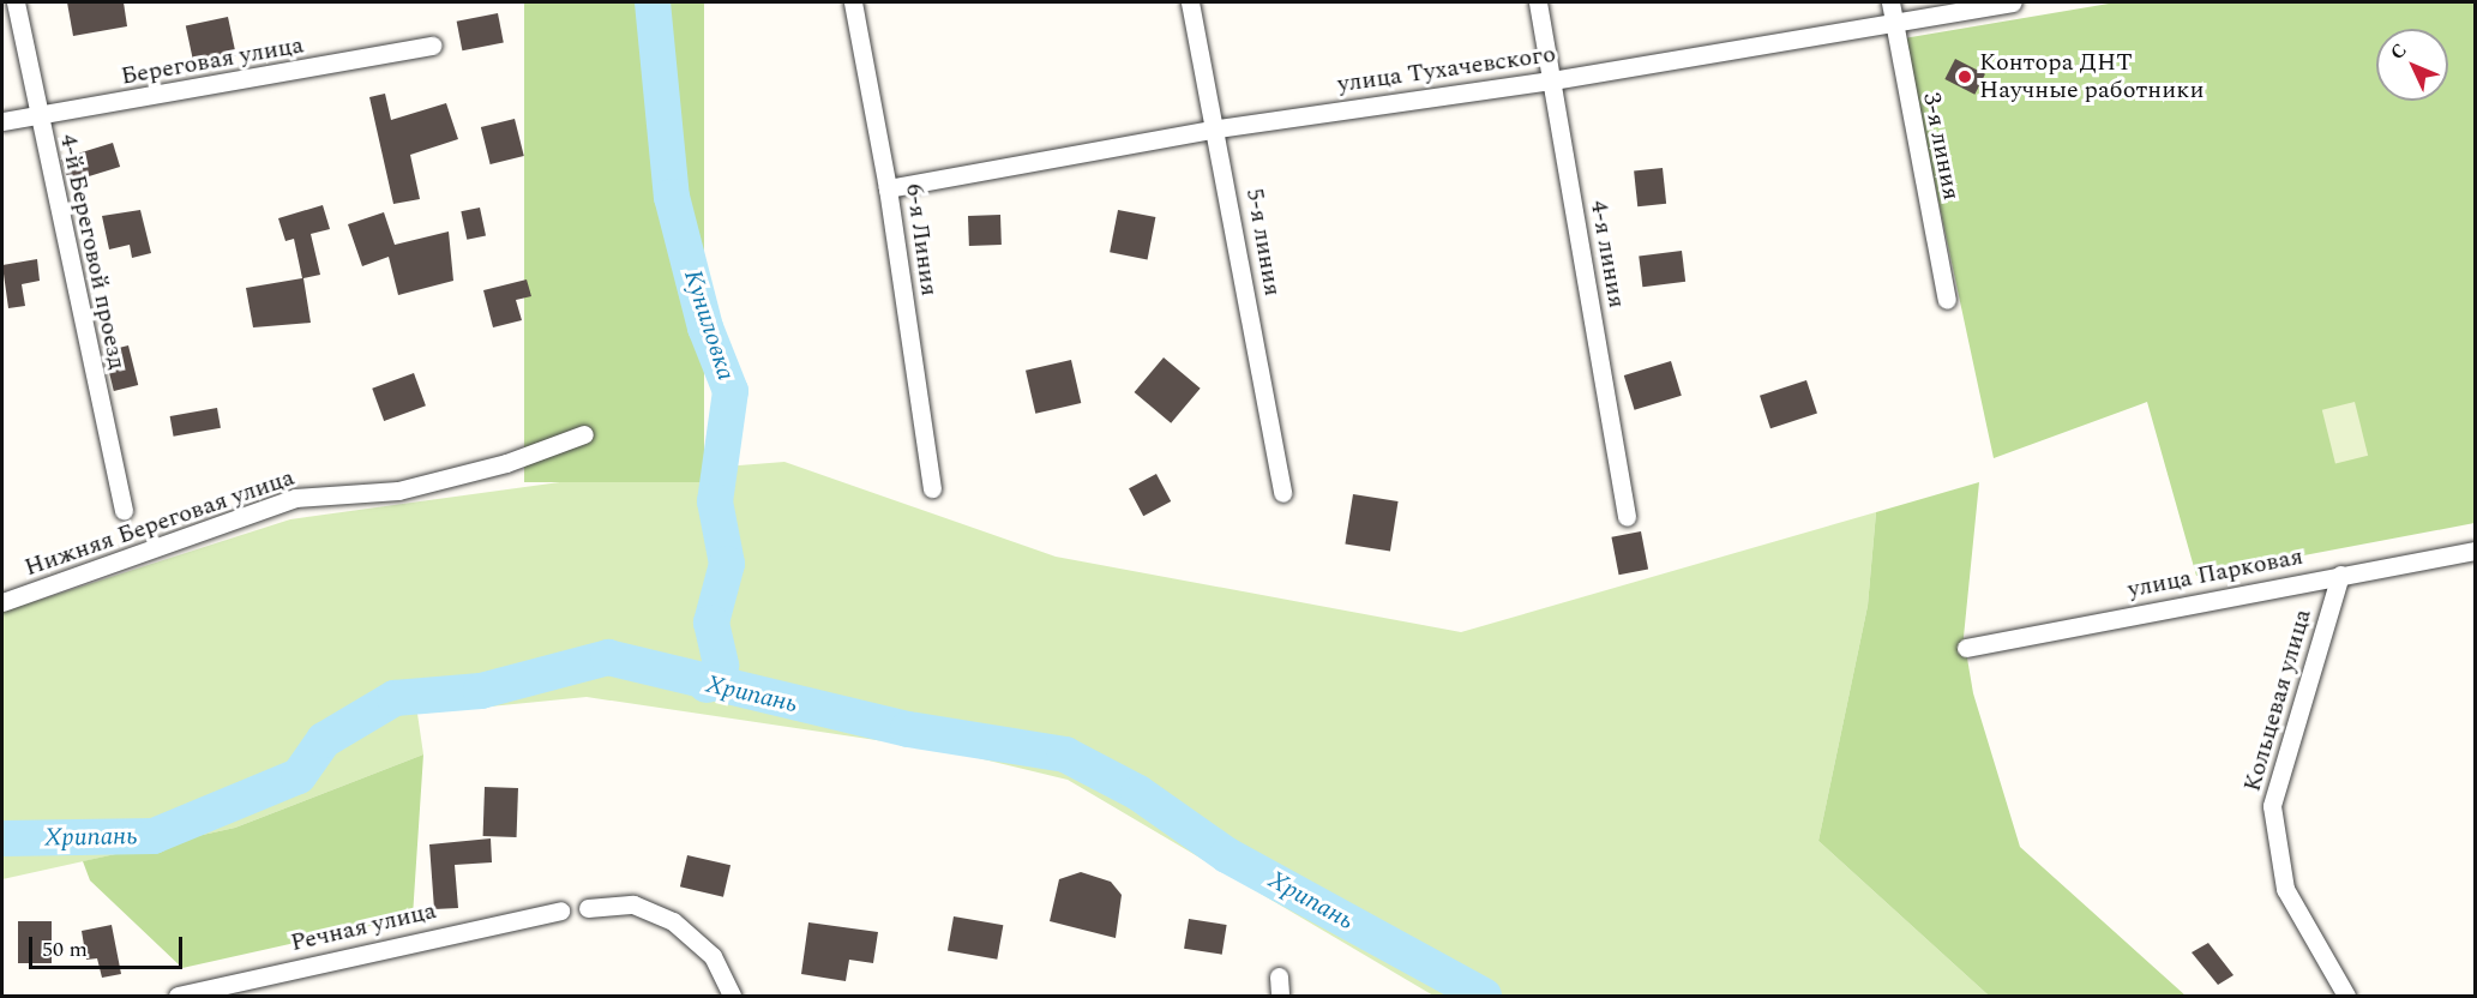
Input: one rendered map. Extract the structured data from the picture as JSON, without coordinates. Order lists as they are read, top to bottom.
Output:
{
  "streets": {
    "street": [
      "Береговая улица",
      "улица Тухачевского",
      "3-я линия",
      "6-я Линия",
      "5-я линия",
      "4-й Береговой проезд",
      "4-я линия",
      "Нижняя Береговая улица",
      "улица Парковая",
      "Кольцевая улица",
      "Речная улица"
    ]
  },
  "crossings": [
    ["Береговая улица", "4-й Береговой проезд"],
    ["улица Тухачевского", "3-я линия"],
    ["улица Тухачевского", "6-я Линия"],
    ["улица Тухачевского", "5-я линия"],
    ["улица Тухачевского", "4-я линия"],
    ["улица Парковая", "Кольцевая улица"]
  ],
  "water": ["Куниловка", "Хрипань"],
  "places": ["Контора ДНТ Научные работники"],
  "scale_bar": "50 m",
  "north": "top left"
}
